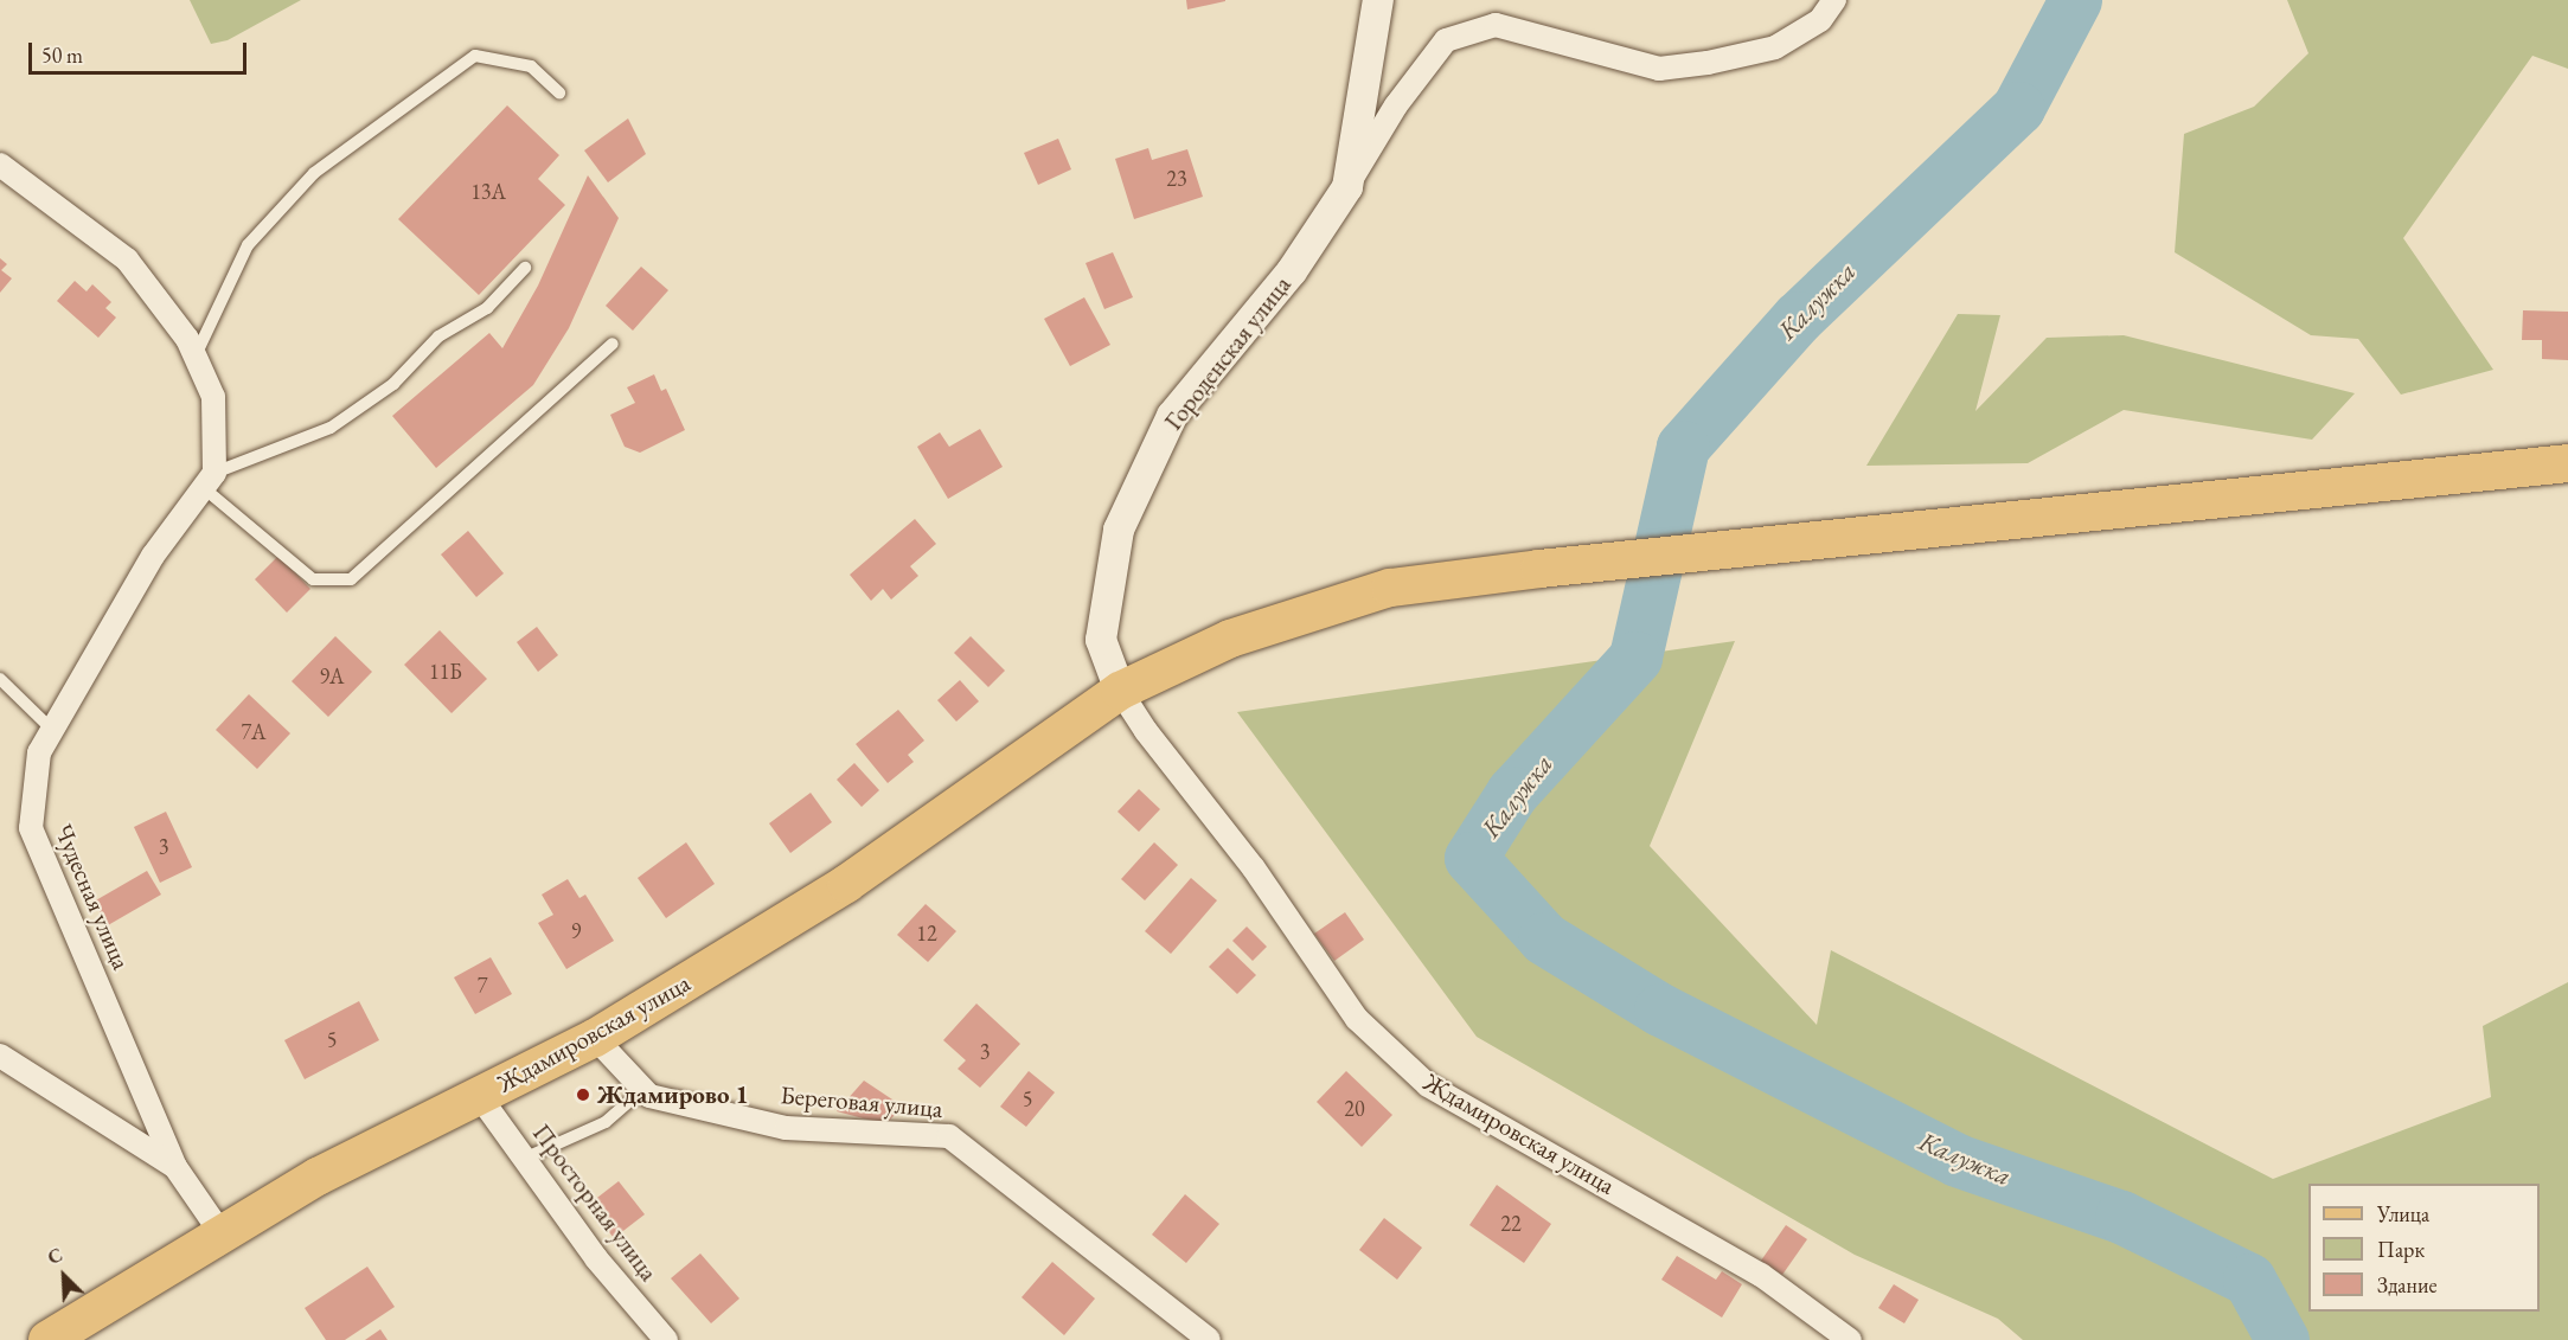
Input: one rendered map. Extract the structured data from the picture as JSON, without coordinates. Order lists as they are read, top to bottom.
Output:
{
  "streets": {
    "main road": ["Ждамировская улица"],
    "street": [
      "Городенская улица",
      "Чудесная улица",
      "Береговая улица",
      "Просторная улица"
    ]
  },
  "crossings": [
    ["Городенская улица", "Ждамировская улица"],
    ["Ждамировская улица", "Береговая улица"],
    ["Ждамировская улица", "Просторная улица"]
  ],
  "water": ["Калужка"],
  "places": ["Ждамирово 1"],
  "house_numbers": [
    "23",
    "13А",
    "11Б",
    "9А",
    "7А",
    "3",
    "9",
    "12",
    "7",
    "5",
    "3",
    "5",
    "20",
    "22"
  ],
  "legend": ["Улица", "Парк", "Здание"],
  "scale_bar": "50 m",
  "north": "top left"
}
